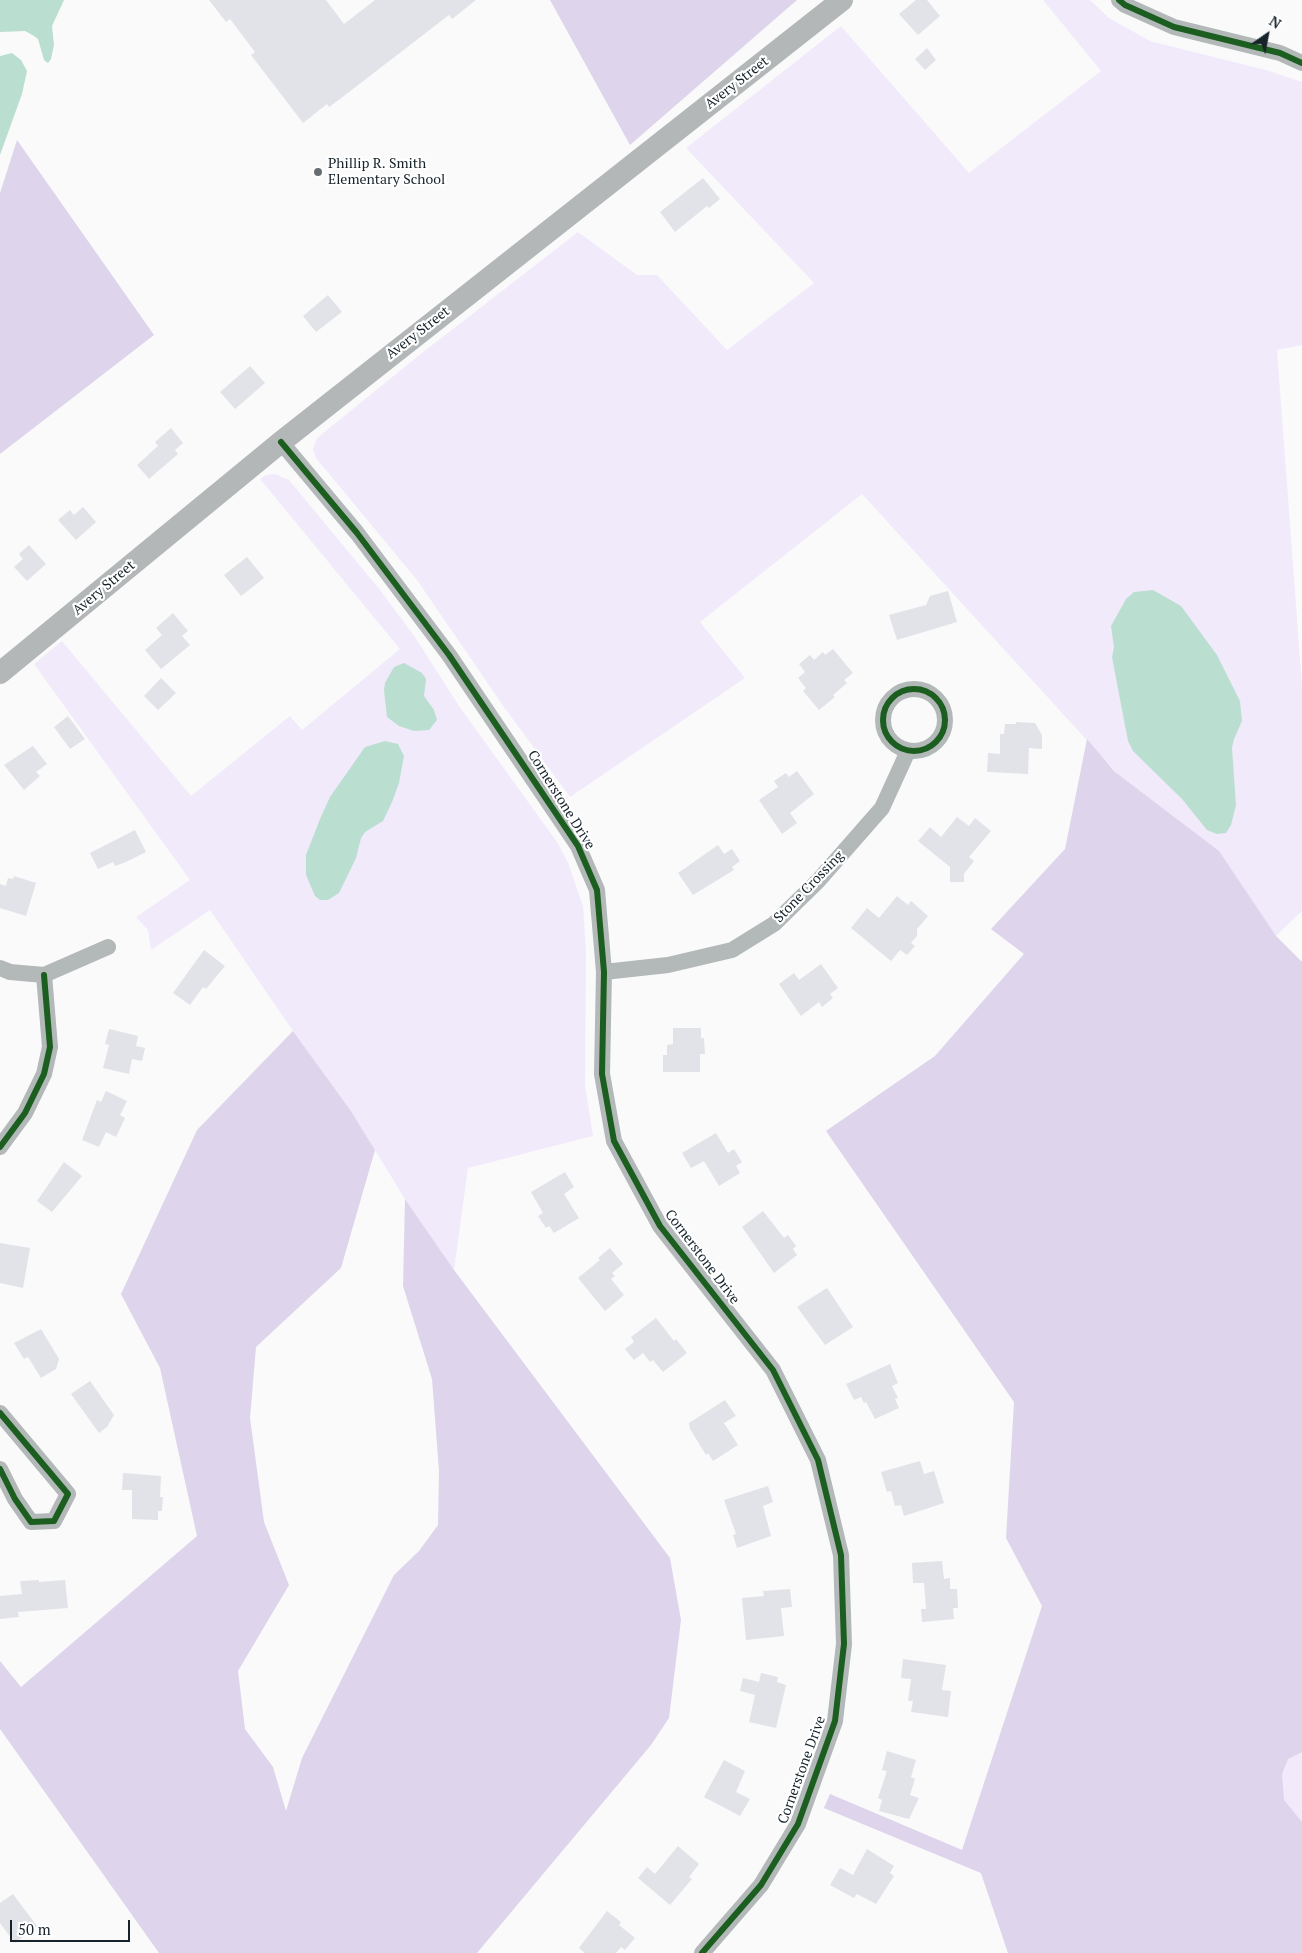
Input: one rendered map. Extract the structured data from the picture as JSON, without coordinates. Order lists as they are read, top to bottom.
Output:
{
  "streets": {
    "main road": ["Avery Street"],
    "street": ["Cornerstone Drive", "Stone Crossing"]
  },
  "crossings": [
    ["Avery Street", "Cornerstone Drive"],
    ["Cornerstone Drive", "Stone Crossing"]
  ],
  "places": ["Phillip R. Smith Elementary School"],
  "scale_bar": "50 m",
  "north": "top right"
}
